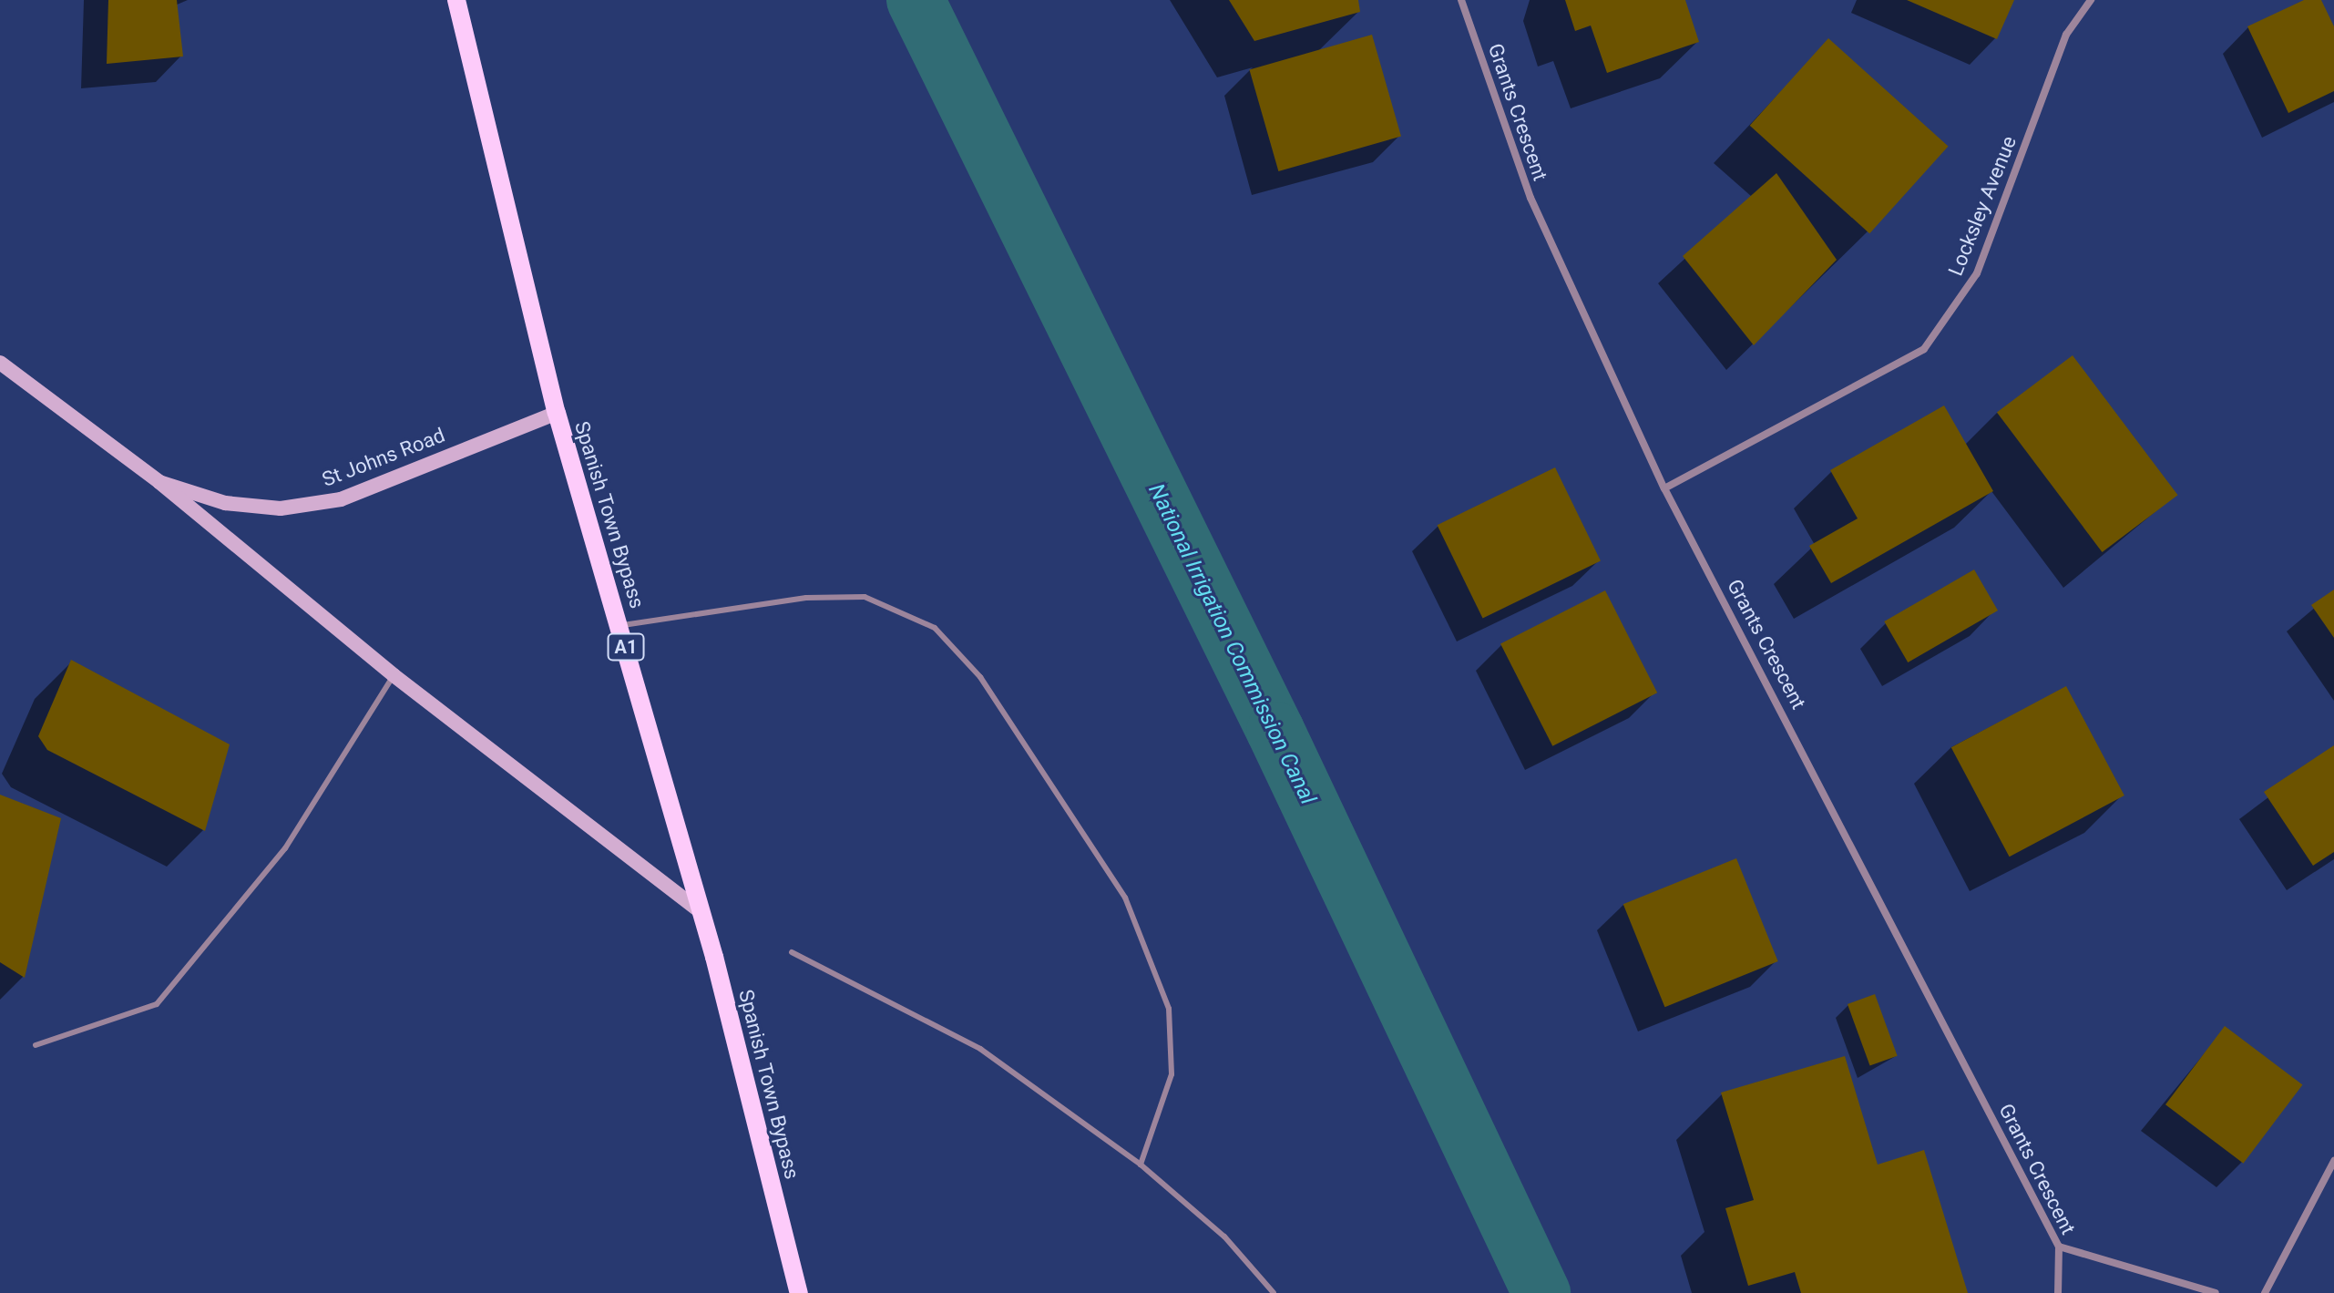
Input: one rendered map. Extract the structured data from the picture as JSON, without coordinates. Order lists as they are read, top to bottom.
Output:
{
  "streets": {
    "main road": ["St Johns Road", "Spanish Town Bypass", "A1"],
    "street": ["Grants Crescent", "Locksley Avenue"]
  },
  "crossings": [
    ["Grants Crescent", "Locksley Avenue"],
    ["St Johns Road", "Spanish Town Bypass"]
  ],
  "water": ["National Irrigation Commission Canal"]
}
